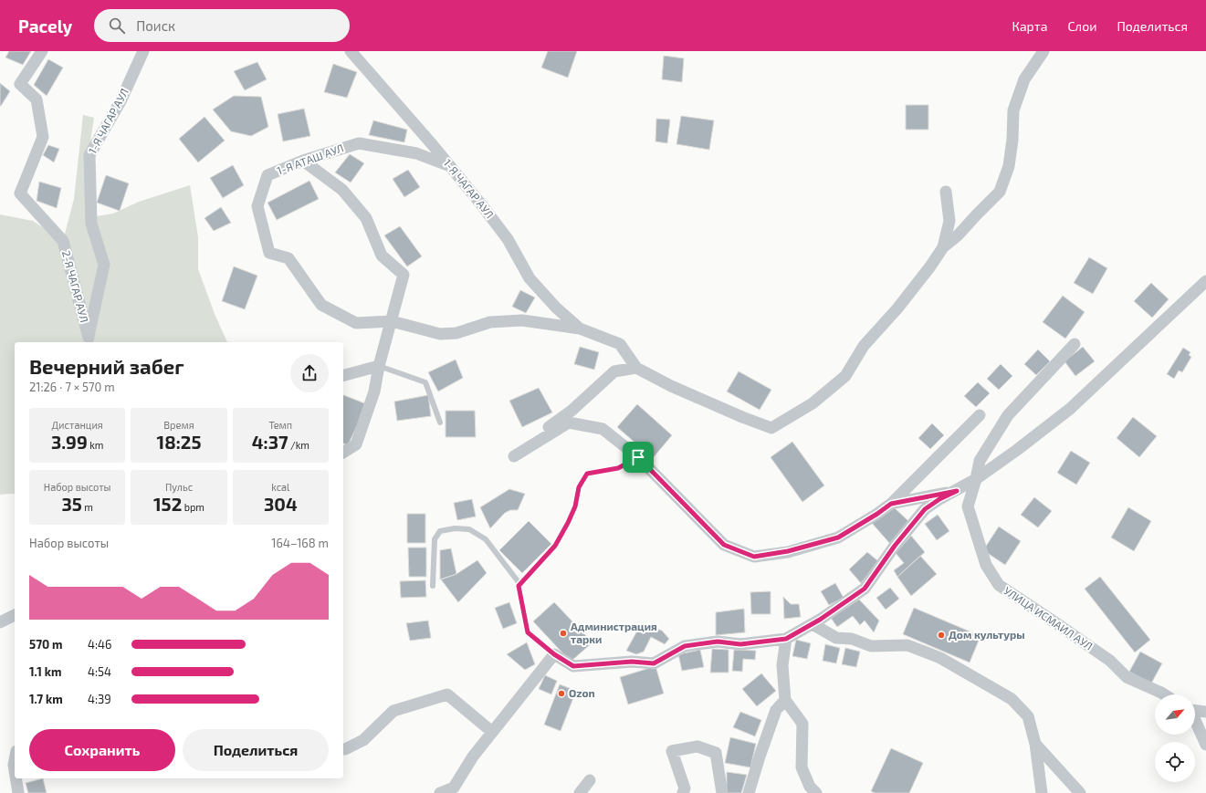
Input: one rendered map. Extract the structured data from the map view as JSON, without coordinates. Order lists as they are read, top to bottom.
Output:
{
  "streets": {
    "street": [
      "1-Я ЧАГАР АУЛ",
      "1-Я АТАШ АУЛ",
      "2-Я ЧАГАР АУЛ",
      "УЛИЦА ИСМАИЛ АУЛ"
    ]
  },
  "crossings": [
    ["1-Я ЧАГАР АУЛ", "1-Я АТАШ АУЛ"],
    ["1-Я ЧАГАР АУЛ", "2-Я ЧАГАР АУЛ"]
  ],
  "places": ["Администрация тарки", "Дом культуры", "Ozon"],
  "north": "top right",
  "page": {
    "header": "Pacely",
    "search": "Поиск",
    "nav": ["Карта", "Слои", "Поделиться"],
    "heading": ["Вечерний забег", "21:26 · 7 × 570 m"],
    "stats": [
      ["Дистанция", "3.99 km"],
      ["Время", "18:25"],
      ["Темп", "4:37 /km"],
      ["Набор высоты", "35 m"],
      ["Пульс", "152 bpm"],
      ["kcal", "304"]
    ],
    "chart": ["Набор высоты", "164–168 m"],
    "list": [
      {
        "name": "570 m",
        "note": "4:46"
      },
      {
        "name": "1.1 km",
        "note": "4:54"
      },
      {
        "name": "1.7 km",
        "note": "4:39"
      }
    ],
    "buttons": ["Сохранить", "Поделиться"]
  }
}
